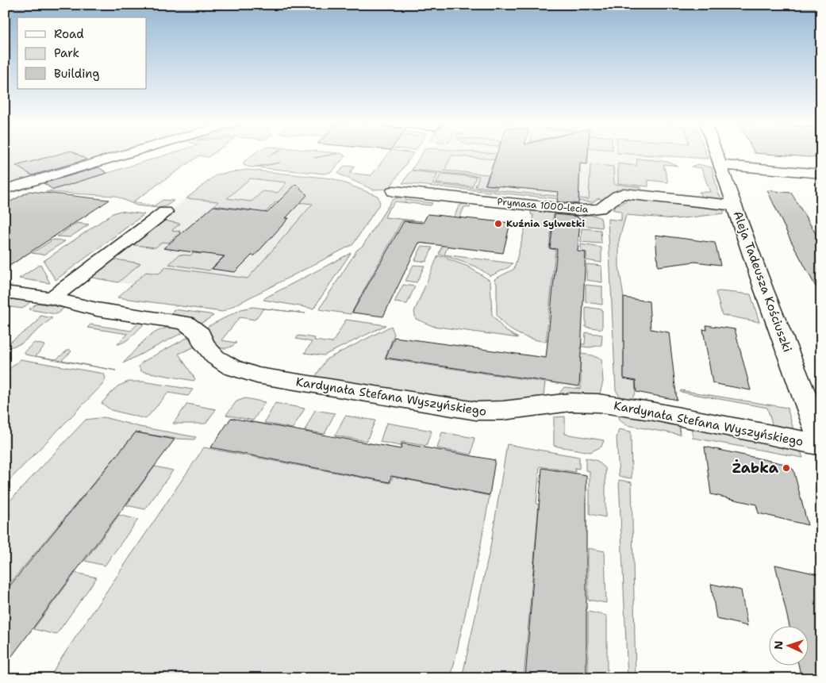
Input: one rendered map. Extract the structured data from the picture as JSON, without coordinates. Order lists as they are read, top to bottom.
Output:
{
  "streets": {
    "street": ["Prymasa 1000-lecia", "Aleja Tadeusza Kościuszki", "Kardynała Stefana Wyszyńskiego"]
  },
  "crossings": [
    ["Prymasa 1000-lecia", "Aleja Tadeusza Kościuszki"]
  ],
  "places": ["Kuźnia Sylwetki", "Żabka"],
  "legend": ["Road", "Park", "Building"],
  "north": "left"
}
